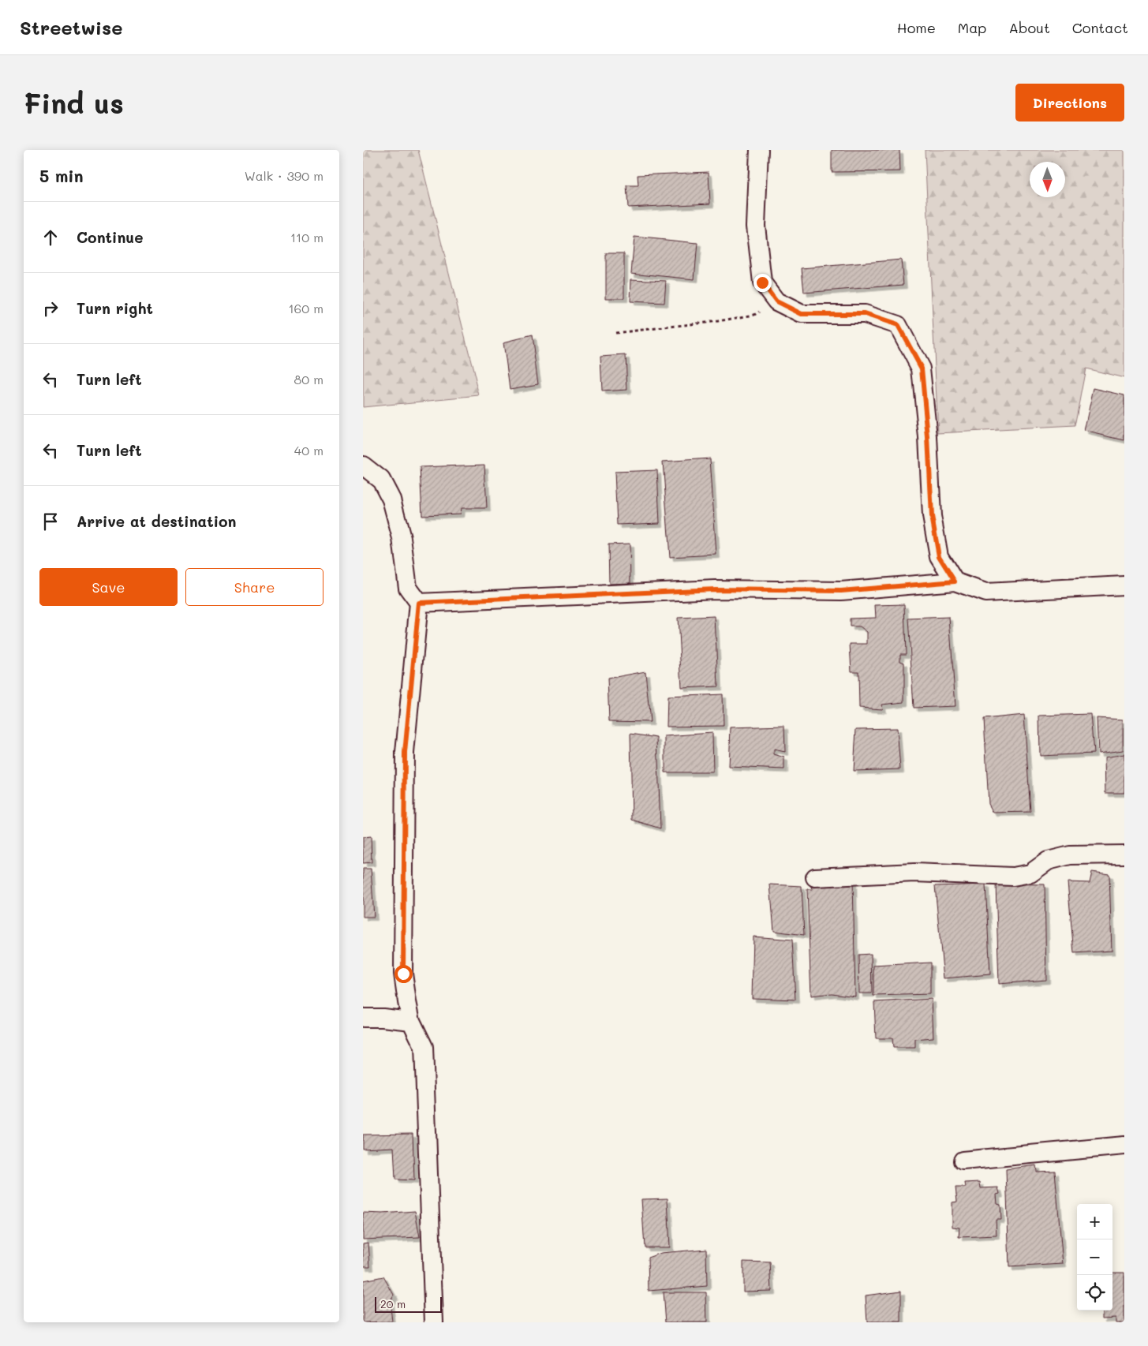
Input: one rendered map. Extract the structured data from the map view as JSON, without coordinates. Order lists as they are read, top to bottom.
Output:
{
  "scale_bar": "20 m",
  "north": "bottom",
  "page": {
    "header": "Streetwise",
    "nav": [
      "Home",
      "Map",
      "About",
      "Contact"
    ],
    "buttons": [
      "Directions",
      ["Save", "Share"]
    ],
    "title": "Find us",
    "heading": ["5 min", "Walk · 390 m"],
    "list": [
      ["Continue", "110 m"],
      ["Turn right", "160 m"],
      ["Turn left", "80 m"],
      ["Turn left", "40 m"],
      "Arrive at destination"
    ],
    "map_buttons": ["+", "−"],
    "scale": "20 m"
  }
}
